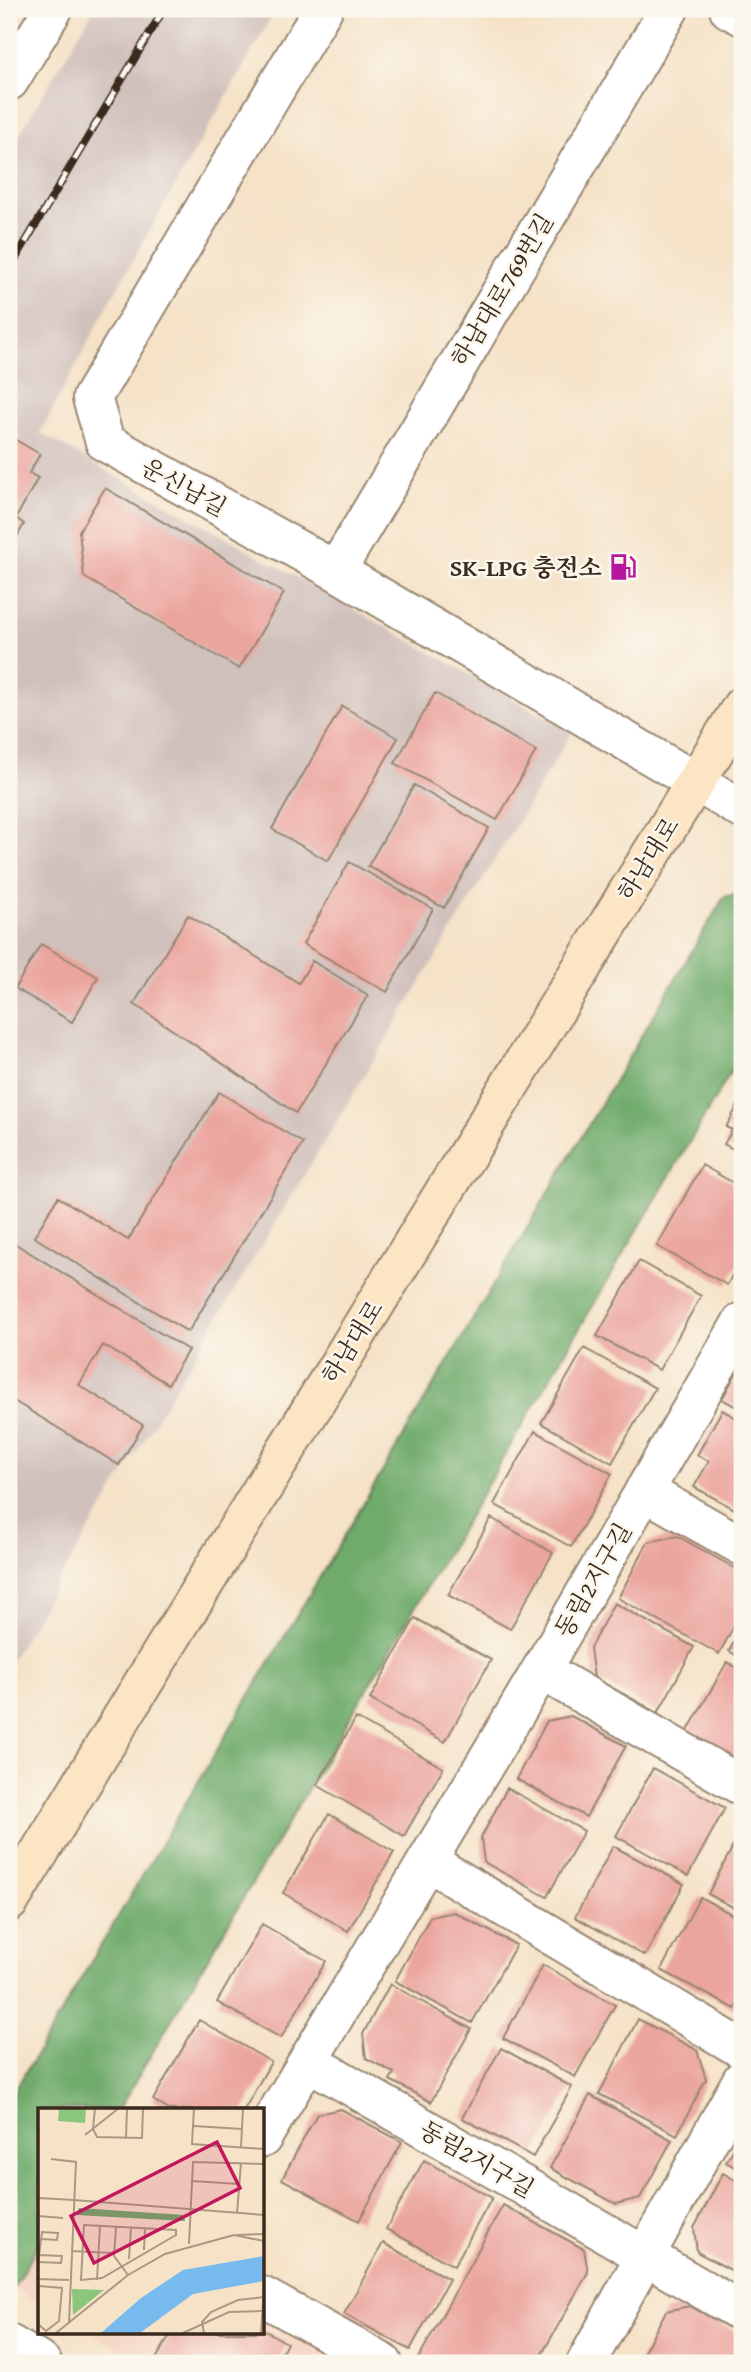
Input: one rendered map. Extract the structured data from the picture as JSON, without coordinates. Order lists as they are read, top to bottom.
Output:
{
  "streets": {
    "street": [
      "하남대로769번길",
      "운신남길",
      "하남대로",
      "동림2지구길"
    ]
  },
  "crossings": [
    ["하남대로769번길", "운신남길"],
    ["운신남길", "하남대로"]
  ],
  "places": {
    "fuel station": ["SK-LPG 충전소"]
  }
}
